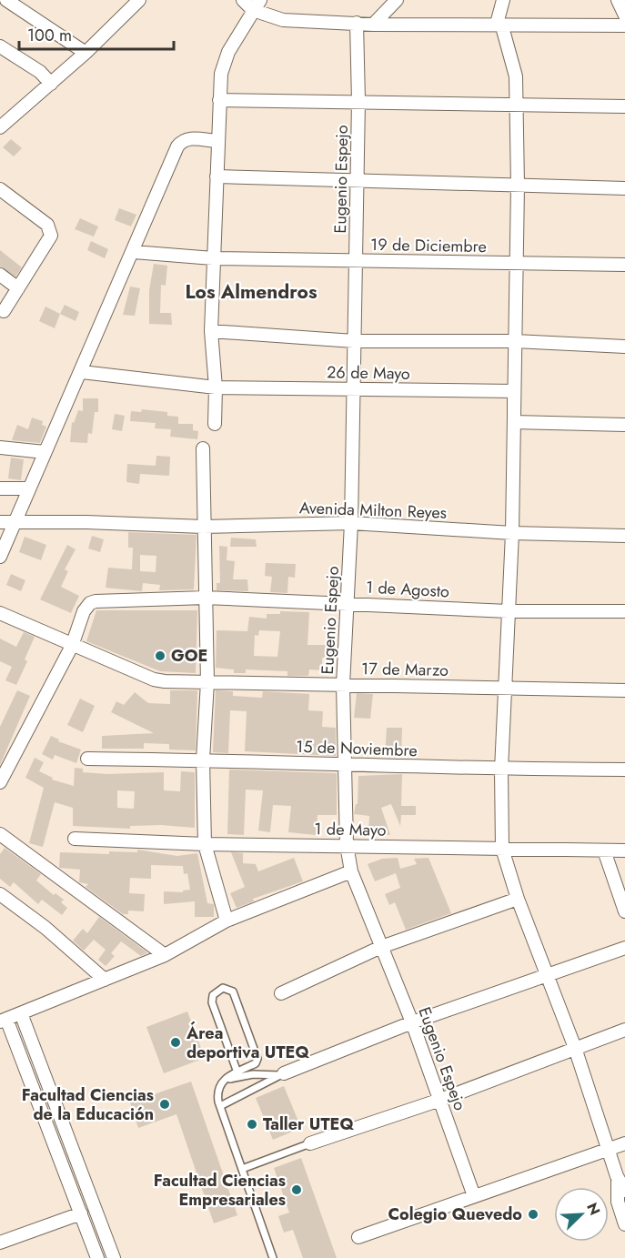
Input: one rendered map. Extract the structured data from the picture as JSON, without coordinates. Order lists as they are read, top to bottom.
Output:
{
  "streets": {
    "street": [
      "Eugenio Espejo",
      "19 de Diciembre",
      "26 de Mayo",
      "Avenida Milton Reyes",
      "1 de Agosto",
      "17 de Marzo",
      "15 de Noviembre",
      "1 de Mayo"
    ]
  },
  "crossings": [
    ["Eugenio Espejo", "19 de Diciembre"],
    ["Eugenio Espejo", "26 de Mayo"],
    ["Eugenio Espejo", "Avenida Milton Reyes"],
    ["Eugenio Espejo", "1 de Agosto"],
    ["Eugenio Espejo", "17 de Marzo"],
    ["Eugenio Espejo", "15 de Noviembre"],
    ["Eugenio Espejo", "1 de Mayo"],
    ["1 de Agosto", "17 de Marzo"]
  ],
  "districts": ["Los Almendros"],
  "places": [
    "GOE",
    "Área deportiva UTEQ",
    "Facultad Ciencias de la Educación",
    "Taller UTEQ",
    "Facultad Ciencias Empresariales",
    "Colegio Quevedo"
  ],
  "scale_bar": "100 m",
  "north": "top right"
}
